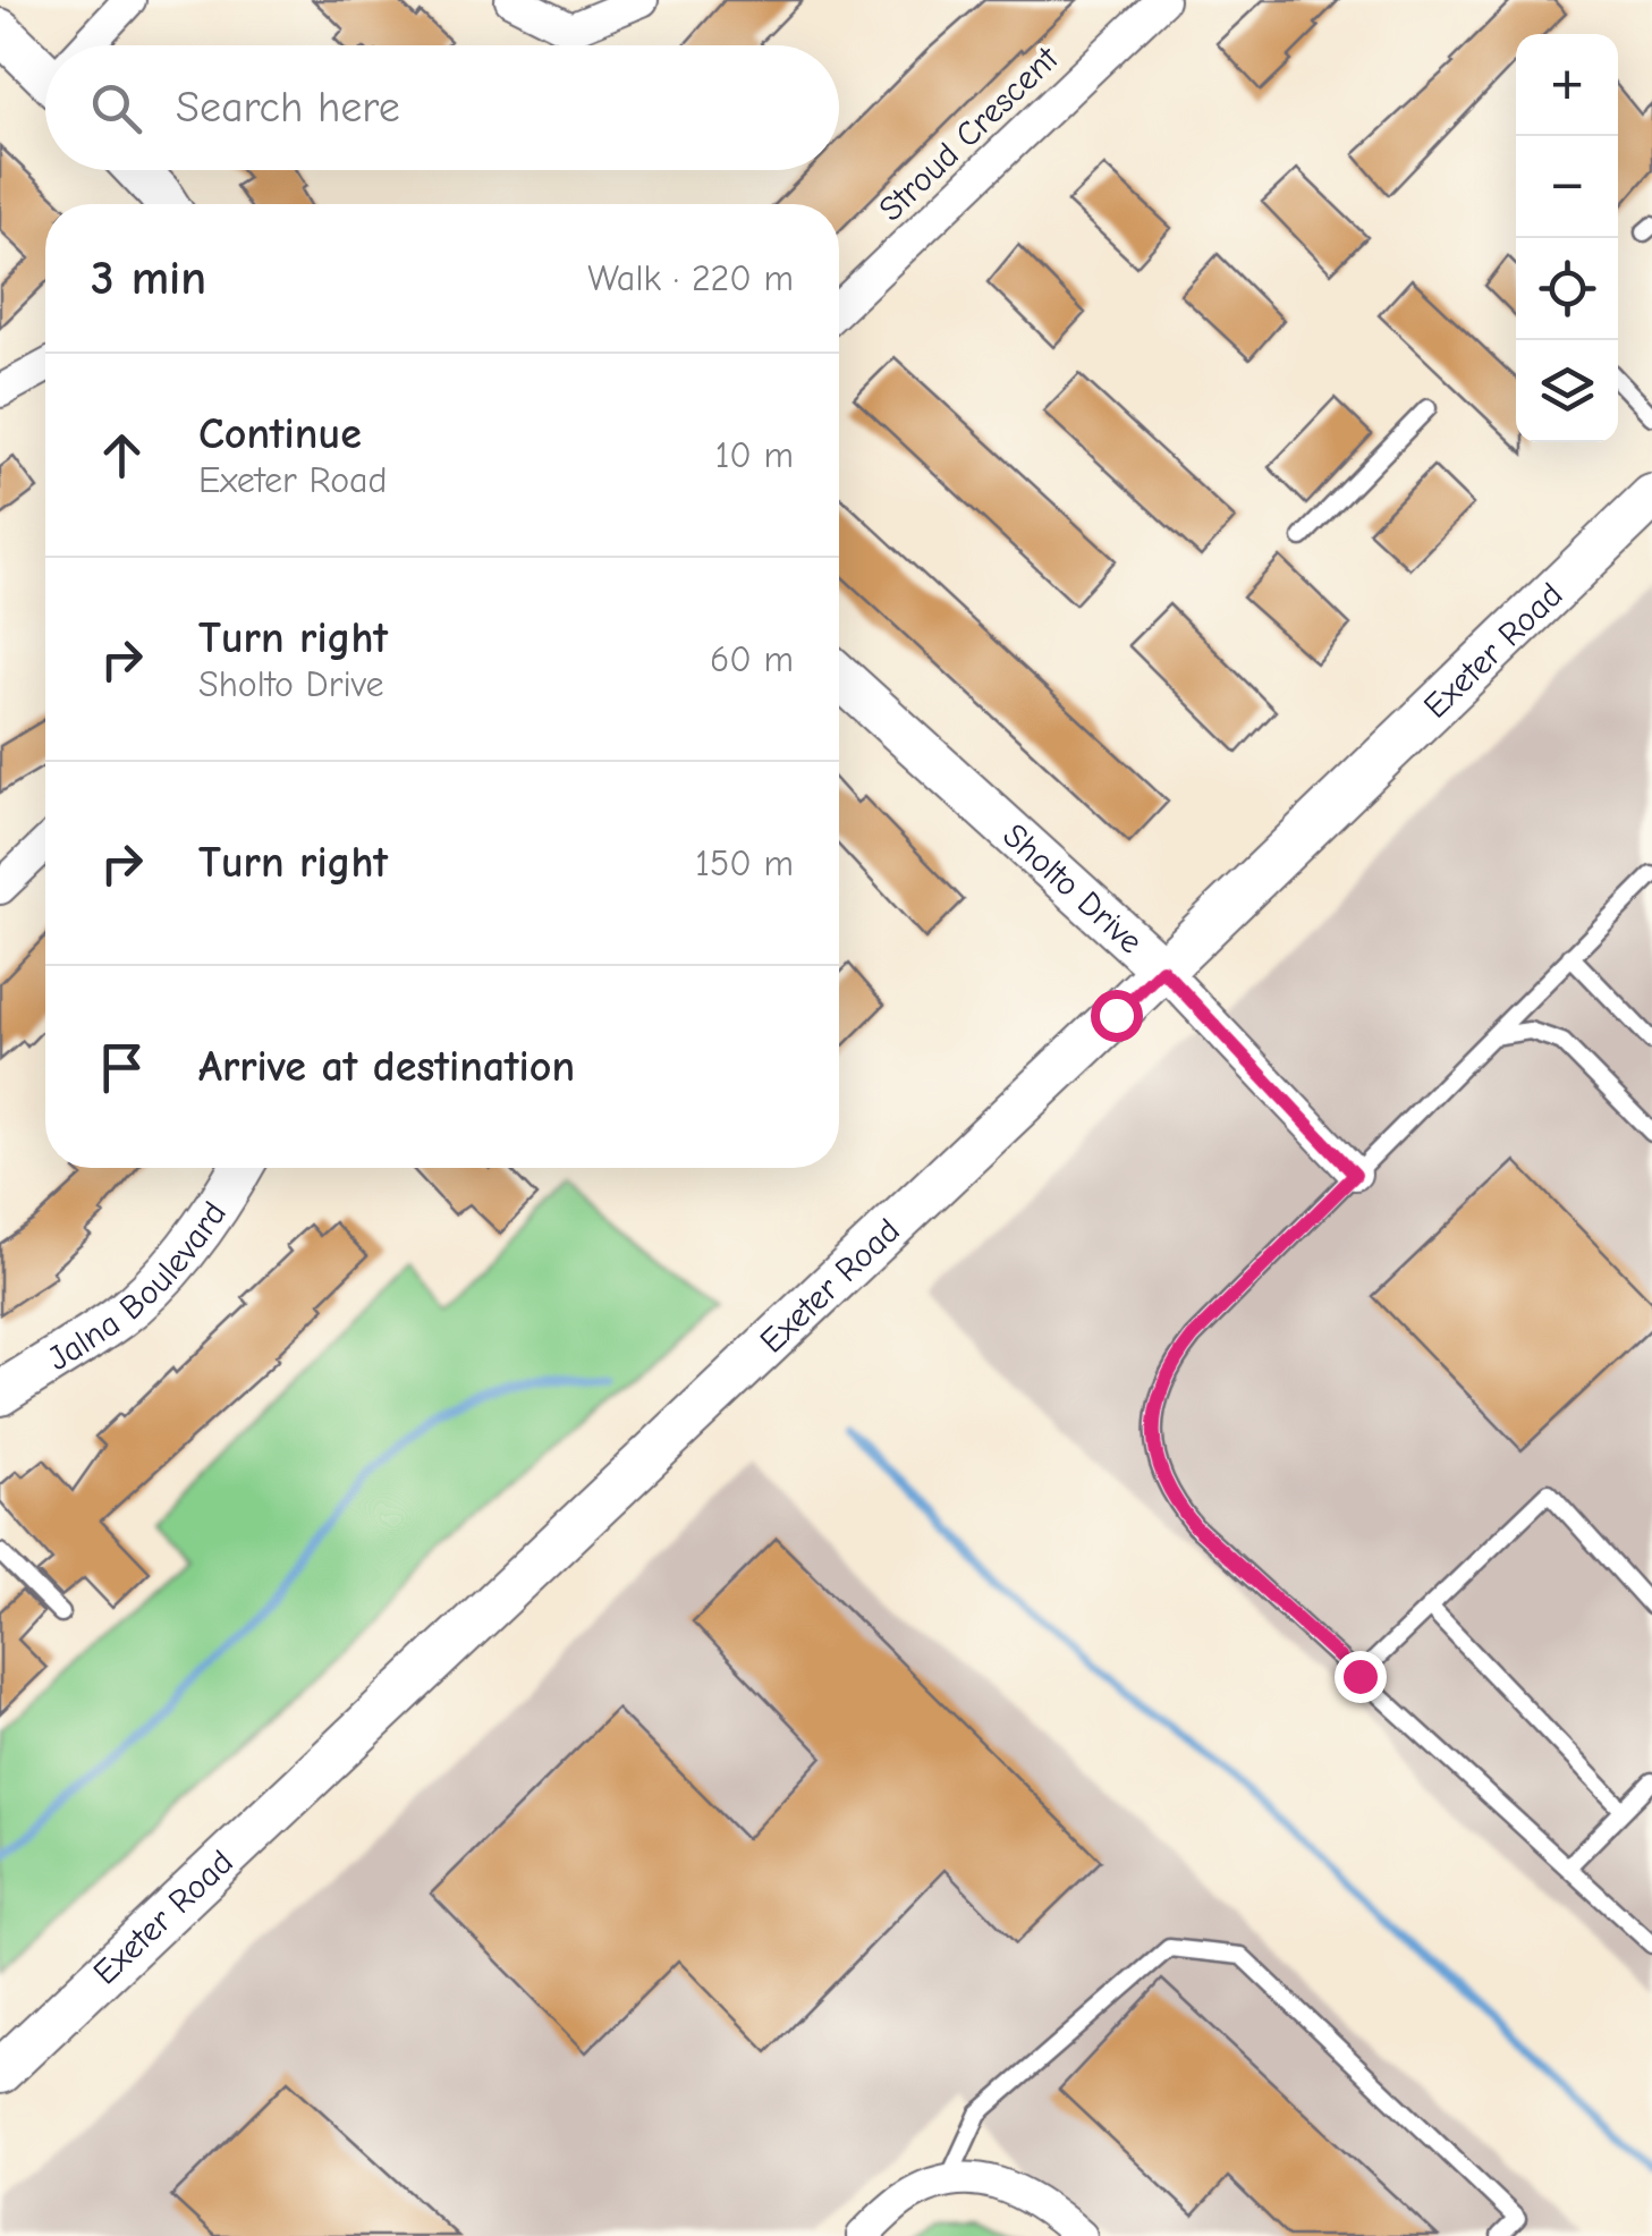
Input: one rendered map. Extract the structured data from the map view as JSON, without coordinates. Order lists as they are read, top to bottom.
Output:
{
  "streets": {
    "main road": ["Exeter Road", "Sholto Drive", "Jalna Boulevard"],
    "street": ["Stroud Crescent"]
  },
  "crossings": [
    ["Exeter Road", "Sholto Drive"]
  ],
  "page": {
    "map_buttons": ["+", "−"],
    "search": "Search here",
    "heading": ["3 min", "Walk · 220 m"],
    "list": [
      ["Continue", "Exeter Road", "10 m"],
      ["Turn right", "Sholto Drive", "60 m"],
      ["Turn right", "150 m"],
      "Arrive at destination"
    ]
  }
}
